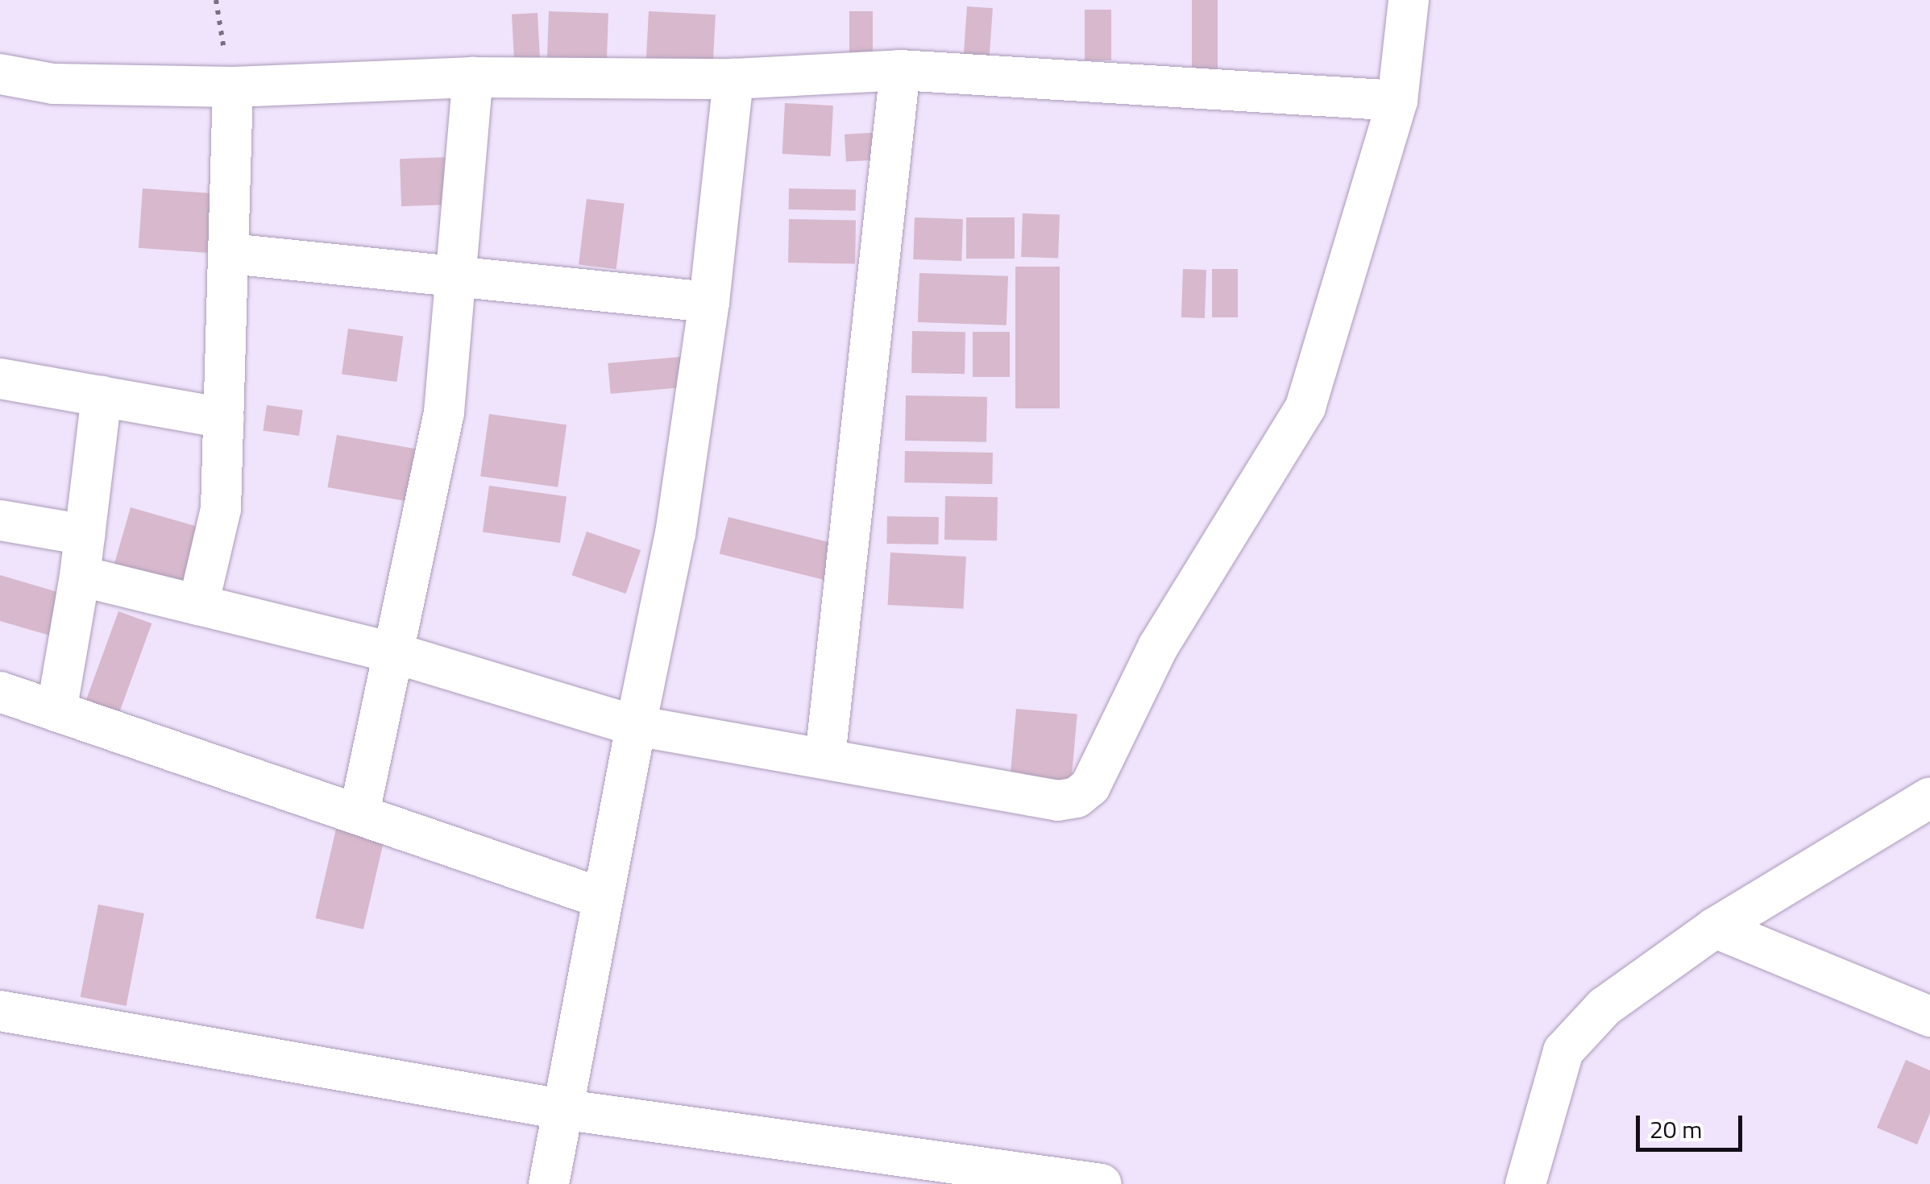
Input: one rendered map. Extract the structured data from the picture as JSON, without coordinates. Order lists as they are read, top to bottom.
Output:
{
  "scale_bar": "20 m"
}
